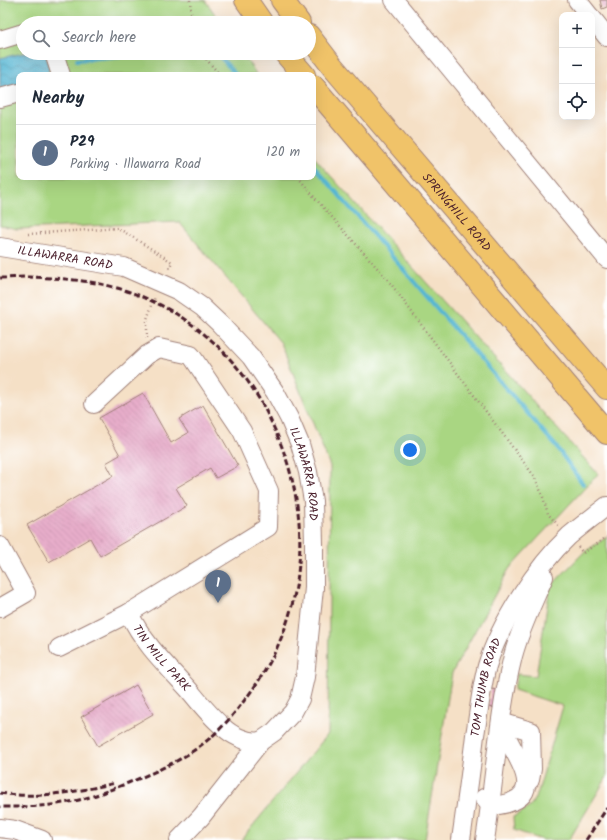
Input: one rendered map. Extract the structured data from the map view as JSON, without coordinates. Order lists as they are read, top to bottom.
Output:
{
  "streets": {
    "main road": ["SPRINGHILL ROAD"],
    "street": ["ILLAWARRA ROAD", "TIN MILL PARK", "TOM THUMB ROAD"]
  },
  "crossings": [
    ["ILLAWARRA ROAD", "TIN MILL PARK"]
  ],
  "page": {
    "map_buttons": ["+", "−"],
    "search": "Search here",
    "heading": "Nearby",
    "list": [
      {
        "mark": "1",
        "name": "P29",
        "note": "Parking · Illawarra Road",
        "value": "120 m"
      }
    ],
    "pins": "1"
  }
}
